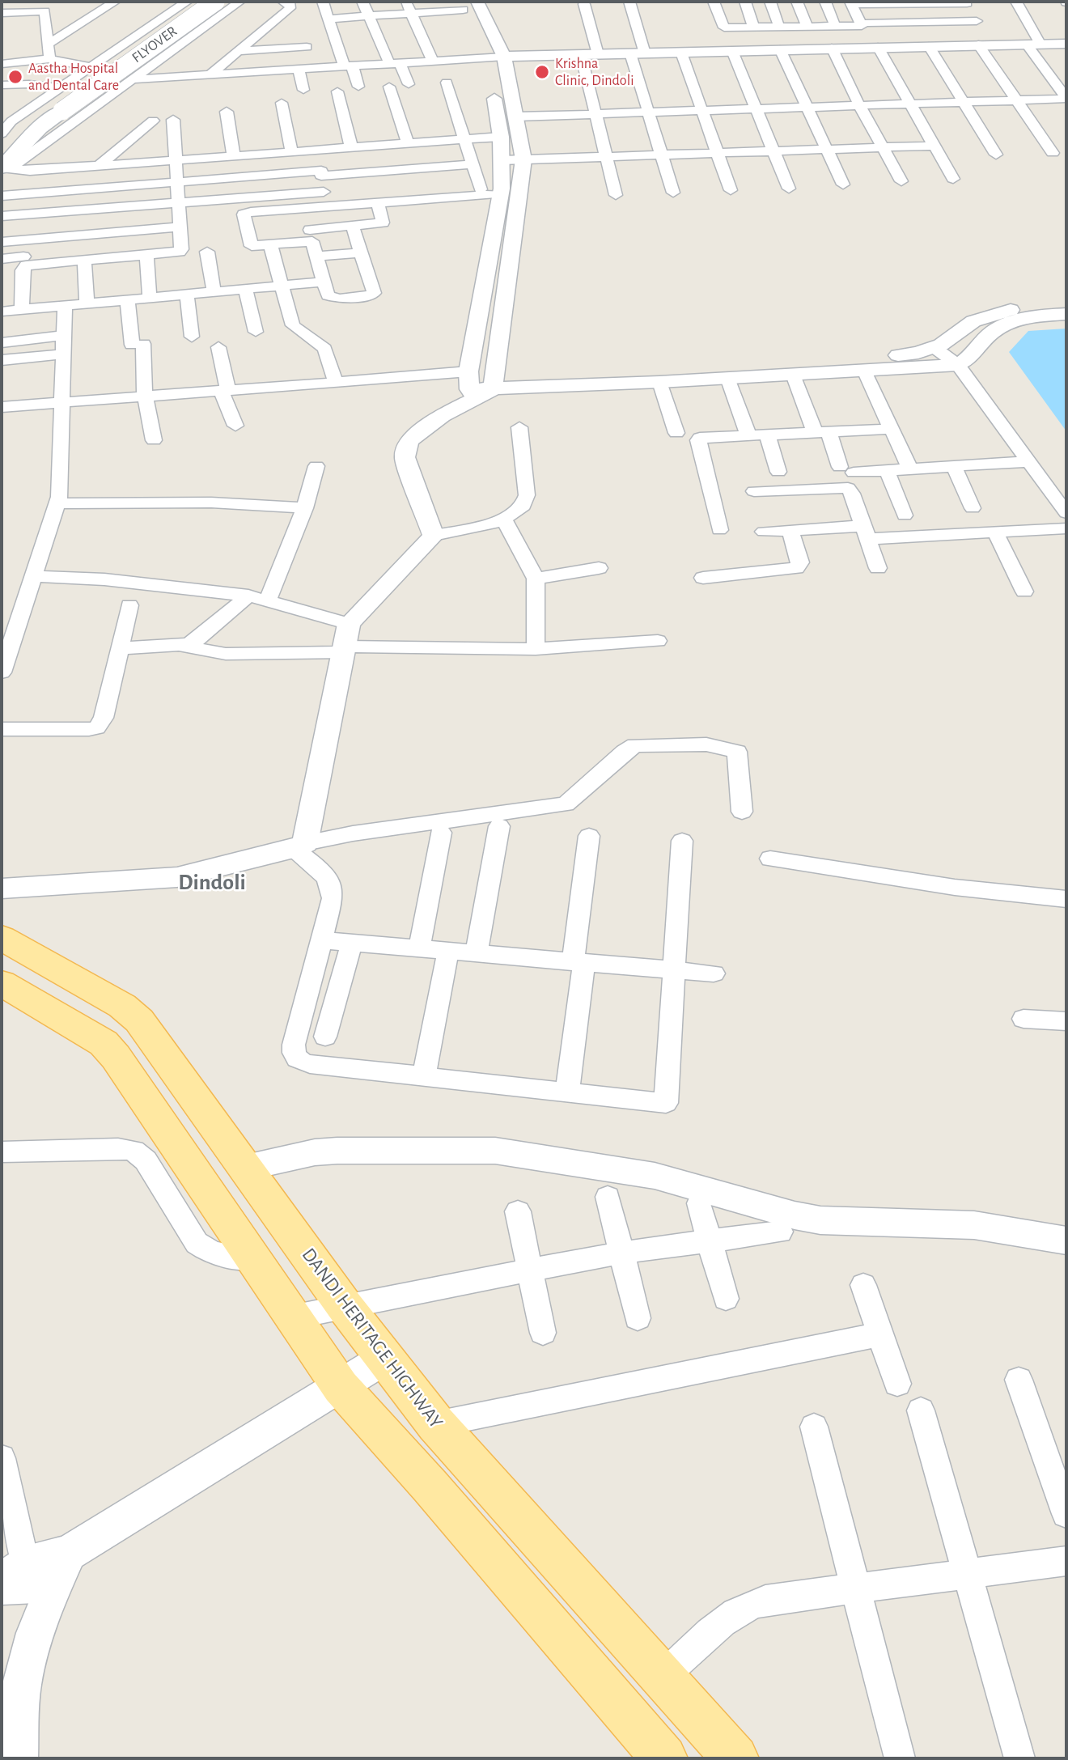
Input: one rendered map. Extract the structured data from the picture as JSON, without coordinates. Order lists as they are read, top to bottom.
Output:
{
  "streets": {
    "main road": ["FLYOVER", "DANDI HERITAGE HIGHWAY"]
  },
  "districts": ["Dindoli"],
  "places": ["Krishna Clinic, Dindoli", "Aastha Hospital and Dental Care"]
}
